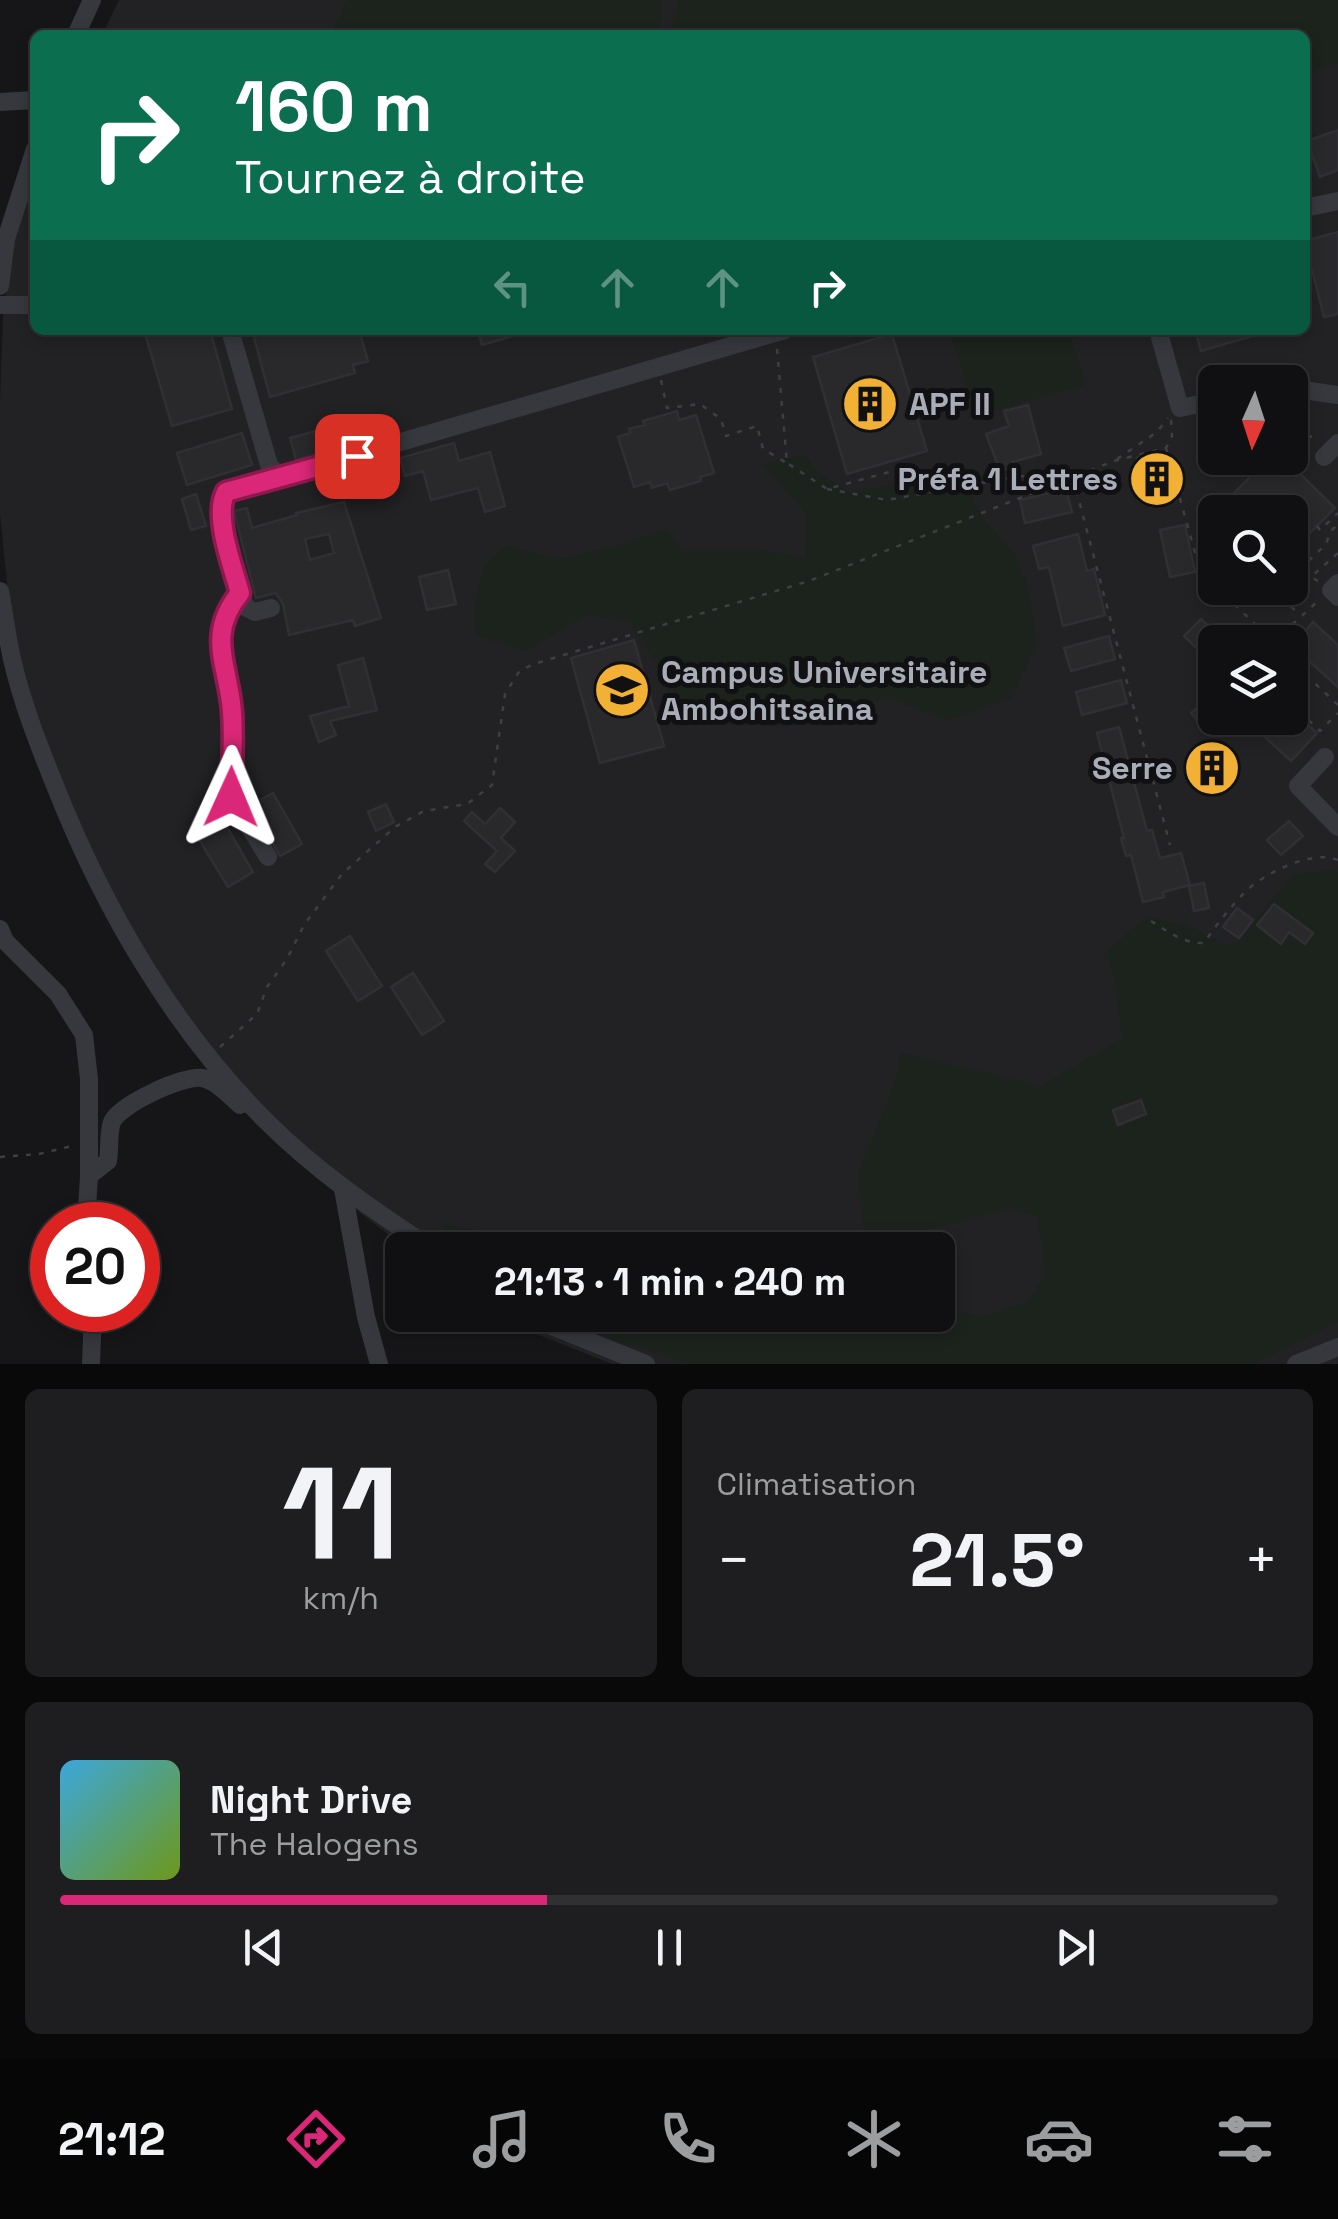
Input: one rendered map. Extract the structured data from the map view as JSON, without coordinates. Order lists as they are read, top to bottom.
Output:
{
  "places": {
    "building": ["APF II", "Préfa 1 Lettres", "Serre"],
    "school or university": ["Campus Universitaire Ambohitsaina"]
  },
  "north": "bottom",
  "page": {
    "turn": ["160 m", "Tournez à droite"],
    "limit": "20",
    "trip": "21:13 · 1 min · 240 m",
    "tile": [
      ["11", "km/h"],
      "Climatisation"
    ],
    "heat": ["−", "21.5°", "+"],
    "song": ["Night Drive", "The Halogens"],
    "tabs": "21:12"
  }
}
